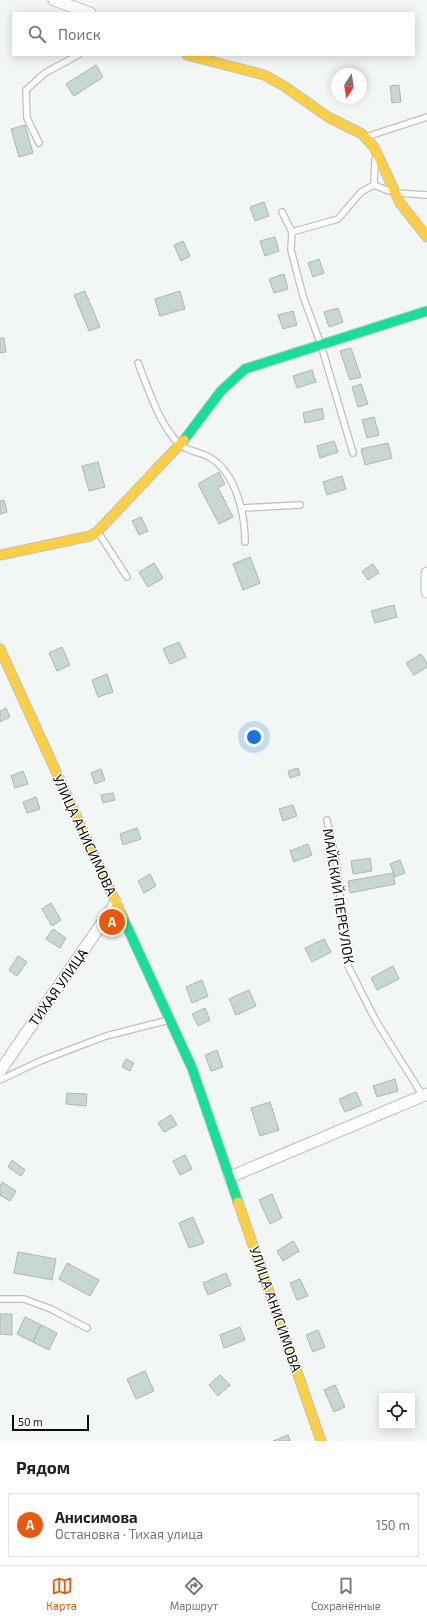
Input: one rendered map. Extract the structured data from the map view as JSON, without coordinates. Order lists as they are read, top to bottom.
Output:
{
  "streets": {
    "street": ["УЛИЦА АНИСИМОВА", "ТИХАЯ УЛИЦА"],
    "lane": ["МАЙСКИЙ ПЕРЕУЛОК"]
  },
  "crossings": [
    ["УЛИЦА АНИСИМОВА", "ТИХАЯ УЛИЦА"]
  ],
  "scale_bar": "50 m",
  "north": "bottom",
  "page": {
    "search": "Поиск",
    "pins": "A",
    "scale": "50 m",
    "heading": "Рядом",
    "list": [
      {
        "mark": "A",
        "name": "Анисимова",
        "note": "Остановка · Тихая улица",
        "value": "150 m"
      }
    ],
    "nav": ["Карта", "Маршрут", "Сохранённые"]
  }
}
